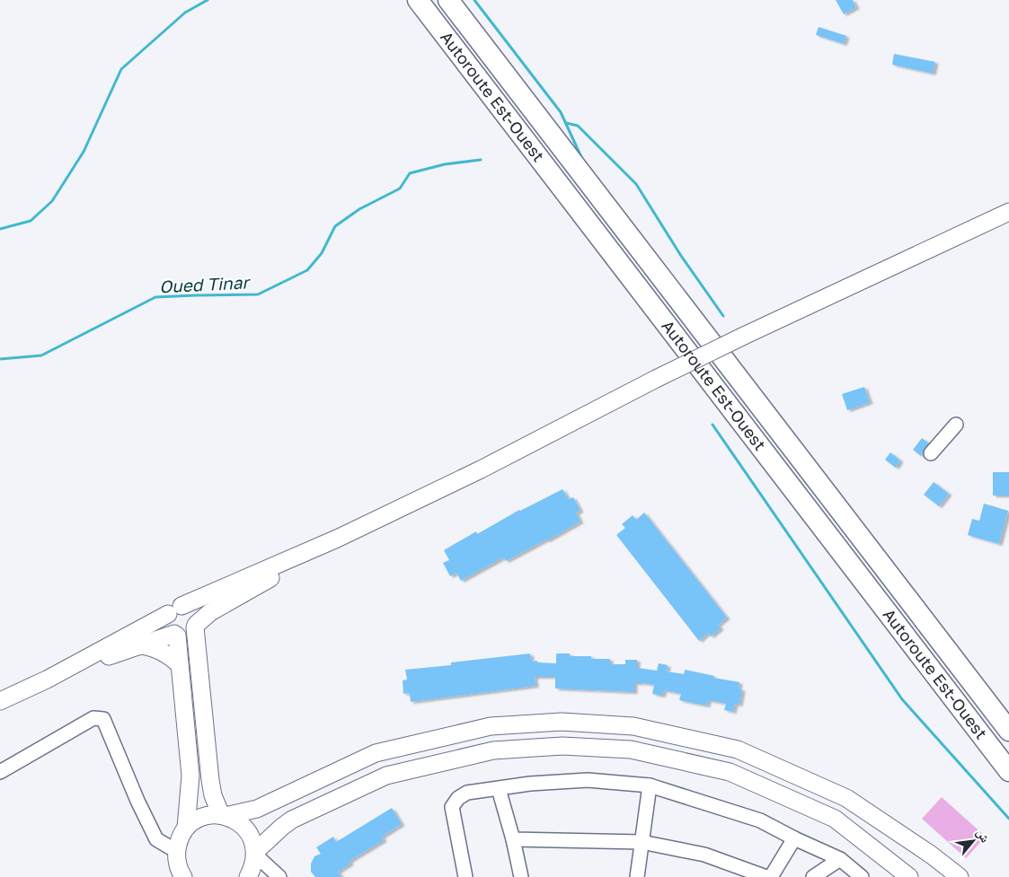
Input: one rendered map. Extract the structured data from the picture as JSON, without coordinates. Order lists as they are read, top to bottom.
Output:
{
  "streets": {
    "highway": ["Autoroute Est-Ouest"]
  },
  "water": ["Oued Tinar"],
  "north": "top right"
}
